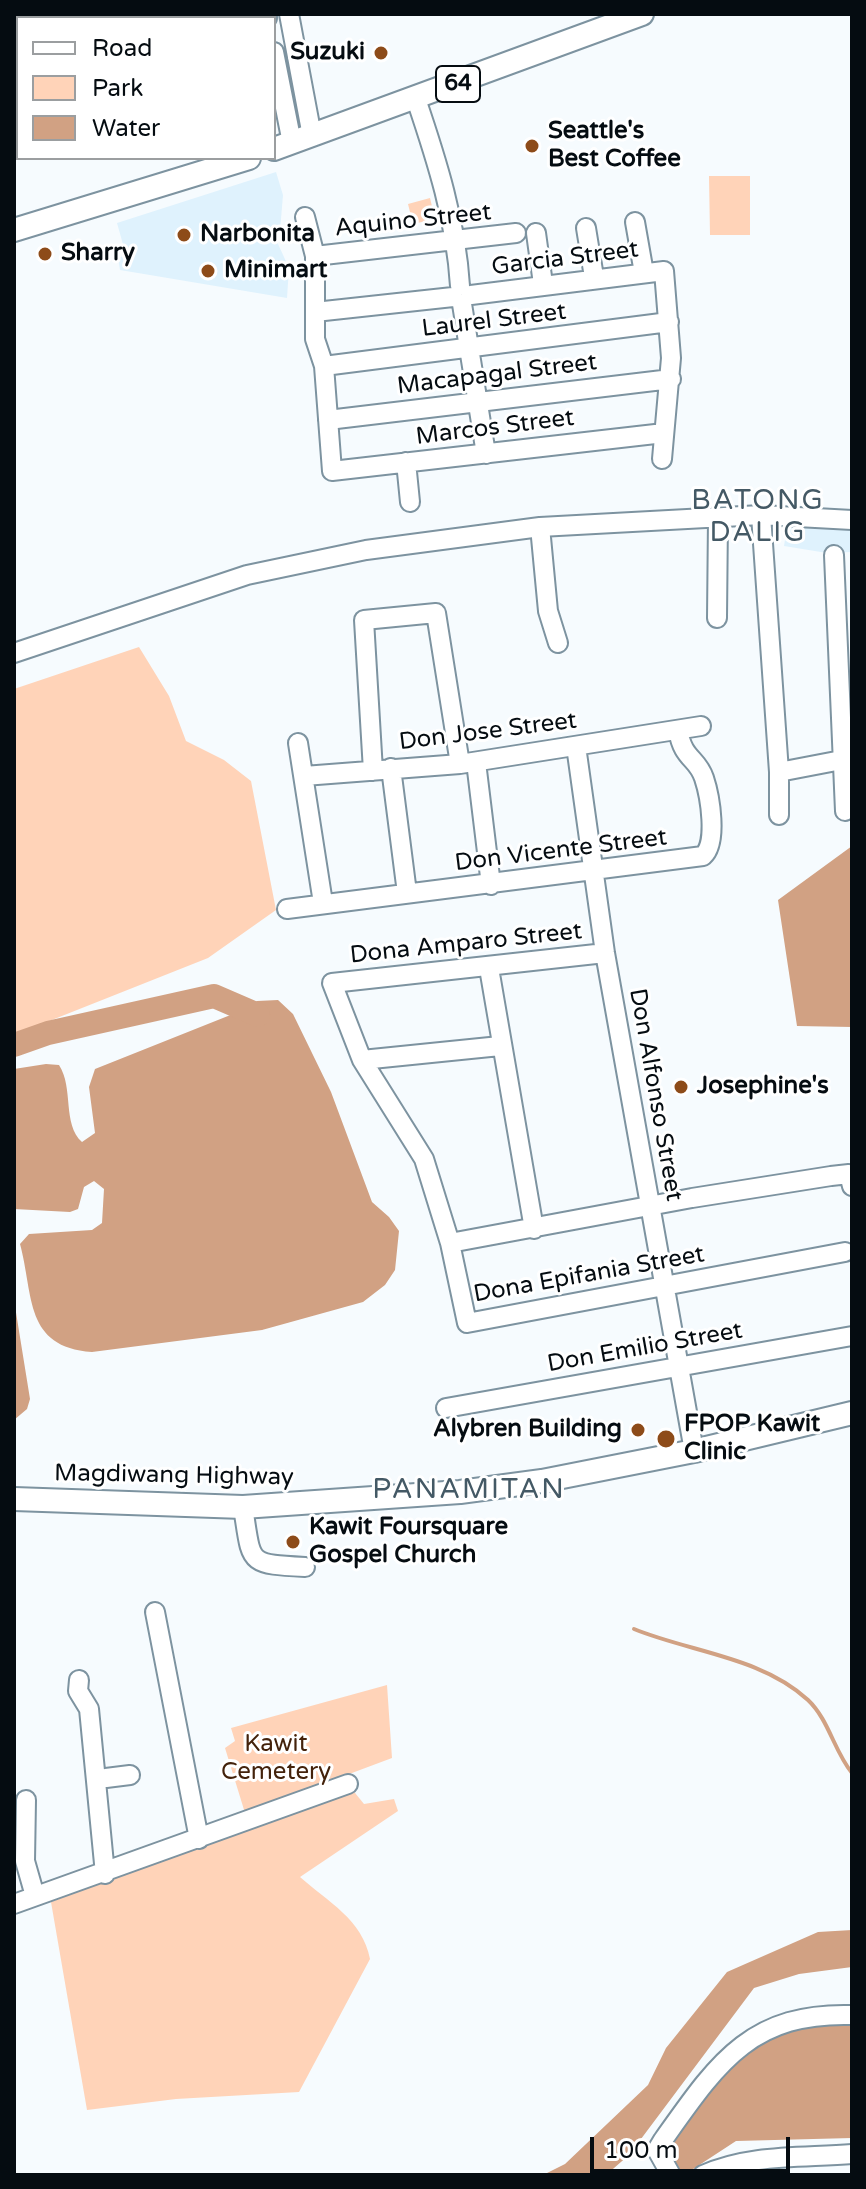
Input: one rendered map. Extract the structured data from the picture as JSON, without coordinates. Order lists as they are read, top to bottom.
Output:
{
  "streets": {
    "main road": ["64", "Magdiwang Highway"],
    "street": [
      "Aquino Street",
      "Garcia Street",
      "Laurel Street",
      "Macapagal Street",
      "Marcos Street",
      "Don Jose Street",
      "Don Vicente Street",
      "Dona Amparo Street",
      "Don Alfonso Street",
      "Dona Epifania Street",
      "Don Emilio Street"
    ]
  },
  "crossings": [
    ["Garcia Street", "Laurel Street"],
    ["Macapagal Street", "Marcos Street"],
    ["Don Jose Street", "Don Vicente Street"],
    ["Don Jose Street", "Don Alfonso Street"],
    ["Don Vicente Street", "Don Alfonso Street"],
    ["Dona Amparo Street", "Don Alfonso Street"],
    ["Dona Amparo Street", "Dona Epifania Street"],
    ["Don Alfonso Street", "Dona Epifania Street"],
    ["Don Alfonso Street", "Don Emilio Street"],
    ["Don Alfonso Street", "Magdiwang Highway"]
  ],
  "districts": ["BATONG DALIG", "PANAMITAN"],
  "parks": ["Kawit Cemetery"],
  "places": [
    "Suzuki",
    "Seattle's Best Coffee",
    "Narbonita",
    "Sharry",
    "Minimart",
    "Josephine's",
    "Alybren Building",
    "FPOP Kawit Clinic",
    "Kawit Foursquare Gospel Church"
  ],
  "legend": ["Road", "Park", "Water"],
  "scale_bar": "100 m"
}
